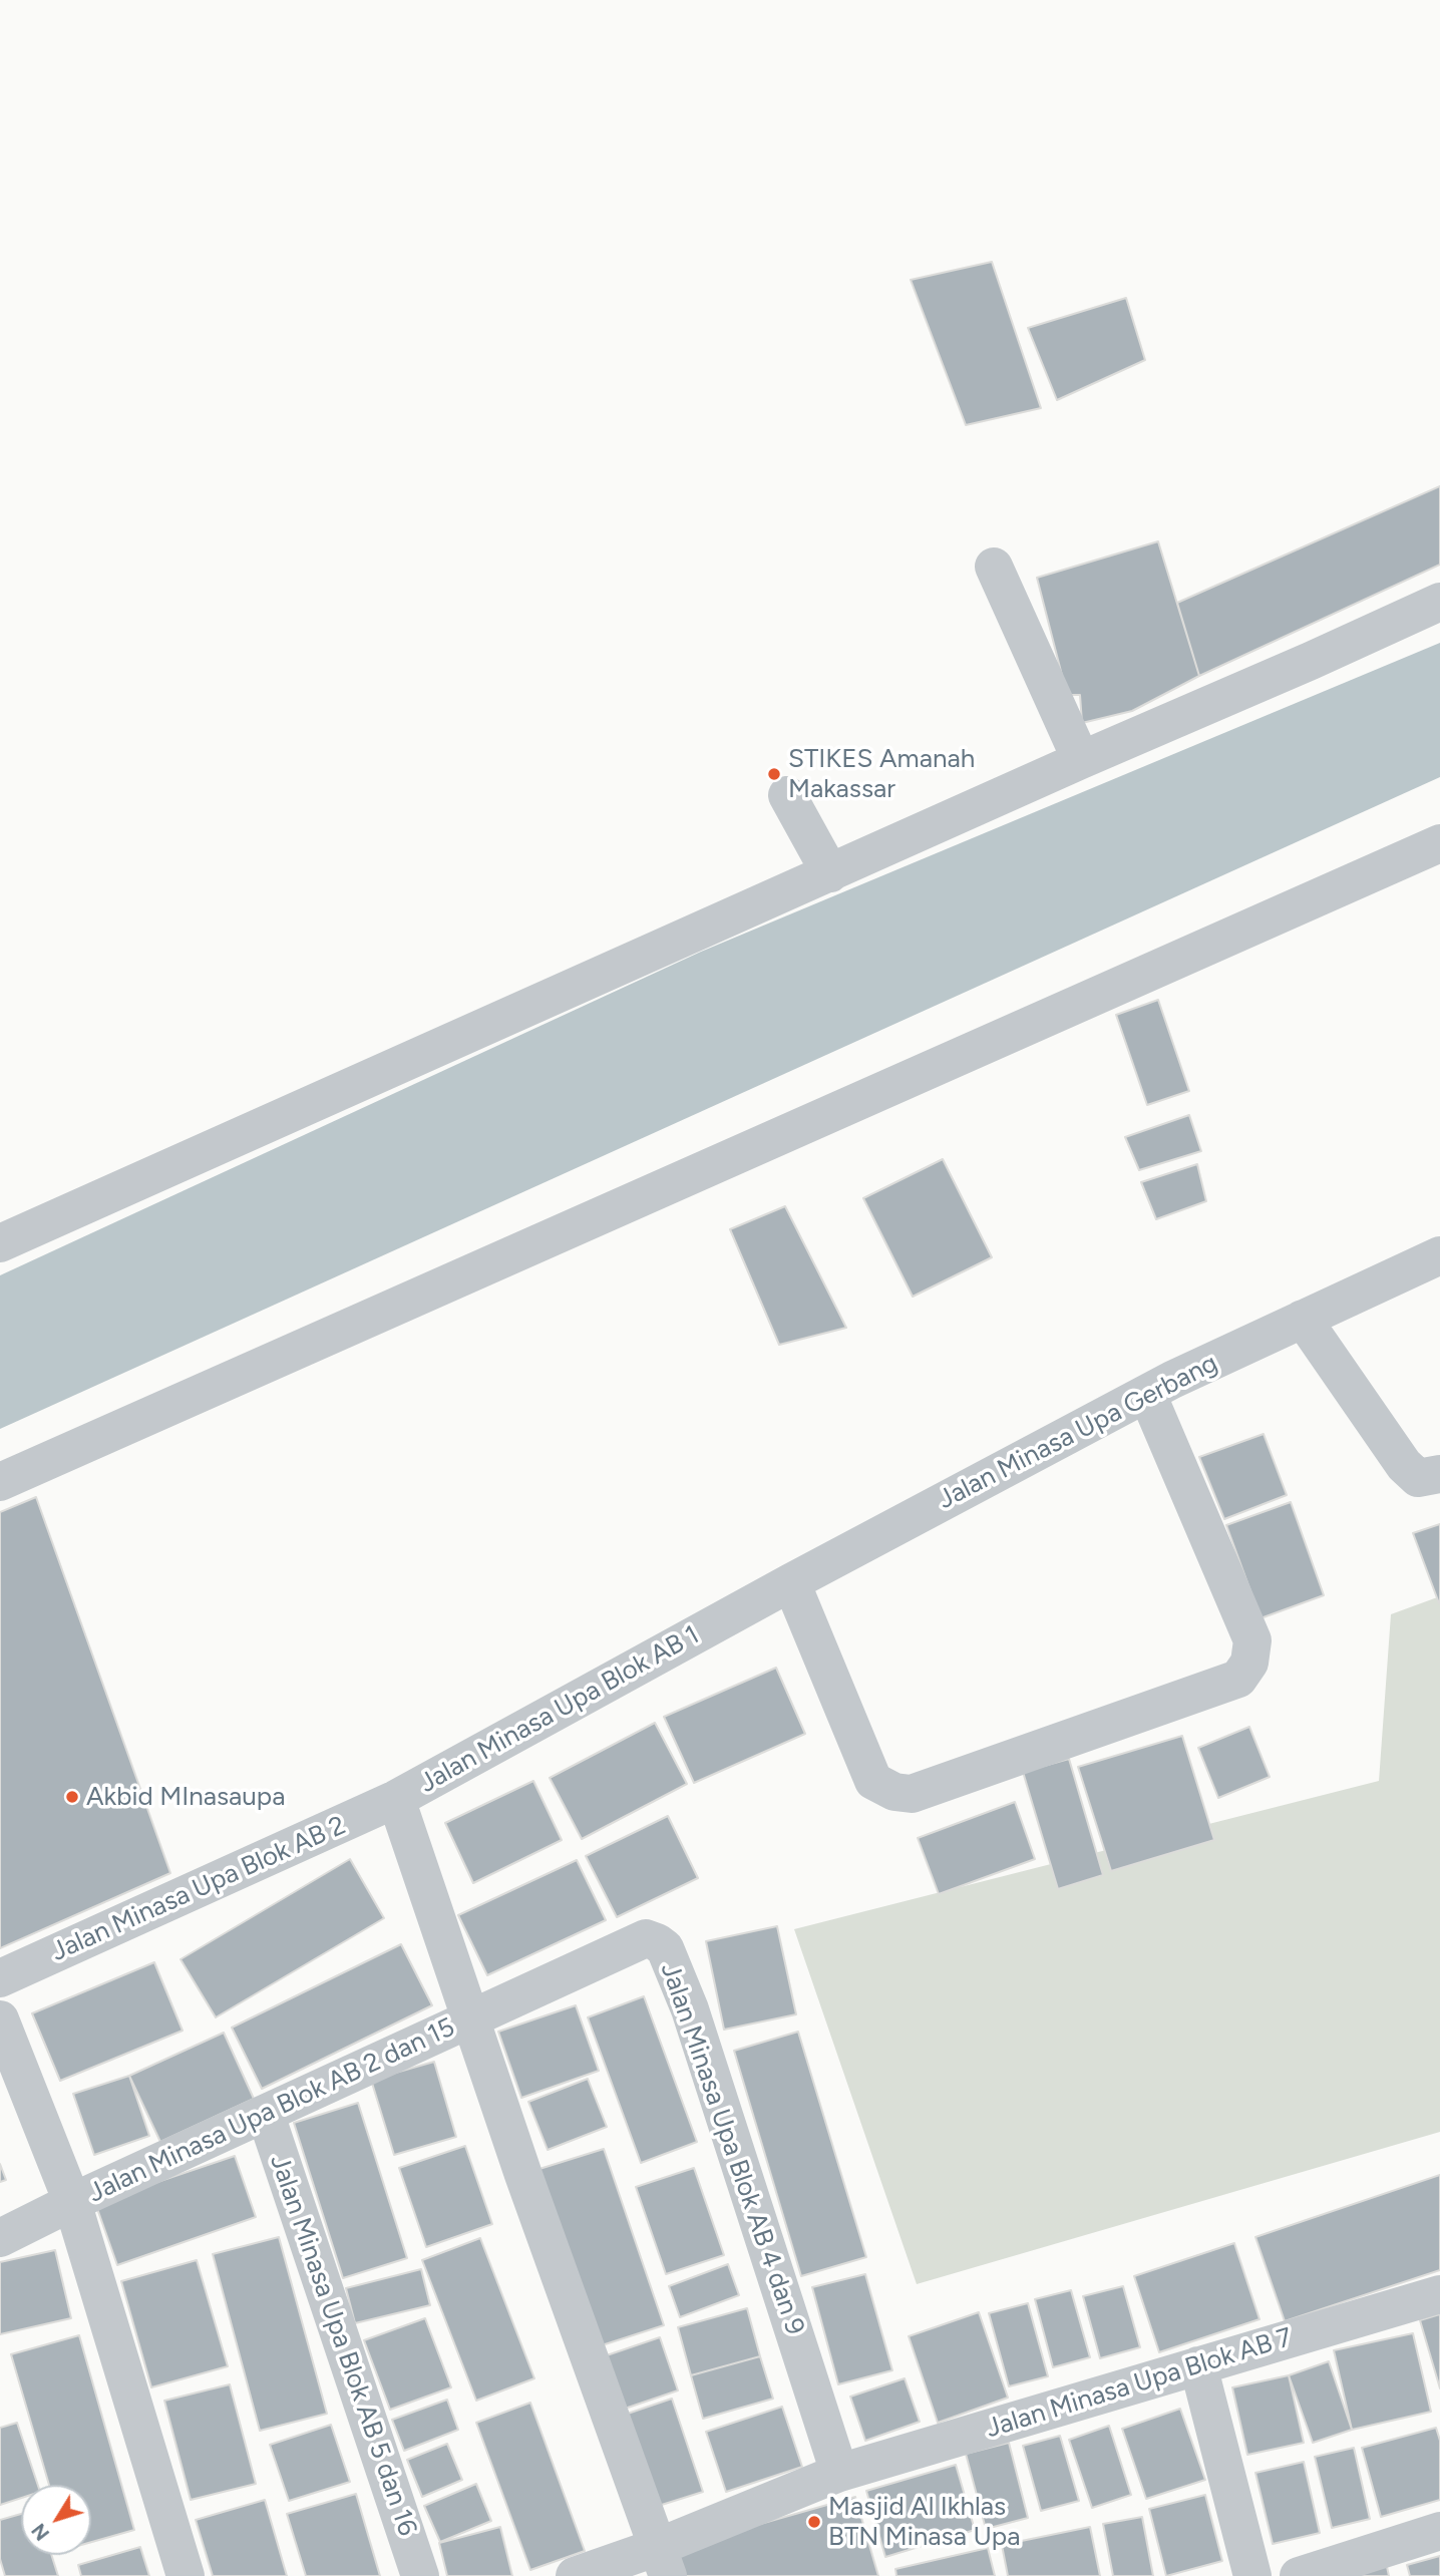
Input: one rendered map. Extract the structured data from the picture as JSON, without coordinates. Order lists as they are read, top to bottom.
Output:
{
  "streets": {
    "street": [
      "Jalan Minasa Upa Gerbang",
      "Jalan Minasa Upa Blok AB 1",
      "Jalan Minasa Upa Blok AB 2",
      "Jalan Minasa Upa Blok AB 2 dan 15",
      "Jalan Minasa Upa Blok AB 4 dan 9",
      "Jalan Minasa Upa Blok AB 5 dan 16",
      "Jalan Minasa Upa Blok AB 7"
    ]
  },
  "crossings": [
    ["Jalan Minasa Upa Gerbang", "Jalan Minasa Upa Blok AB 1"],
    ["Jalan Minasa Upa Blok AB 1", "Jalan Minasa Upa Blok AB 2"],
    ["Jalan Minasa Upa Blok AB 2 dan 15", "Jalan Minasa Upa Blok AB 4 dan 9"],
    ["Jalan Minasa Upa Blok AB 2 dan 15", "Jalan Minasa Upa Blok AB 5 dan 16"],
    ["Jalan Minasa Upa Blok AB 4 dan 9", "Jalan Minasa Upa Blok AB 7"]
  ],
  "places": ["STIKES Amanah Makassar", "Akbid MInasaupa", "Masjid Al Ikhlas BTN Minasa Upa"],
  "north": "bottom left"
}
